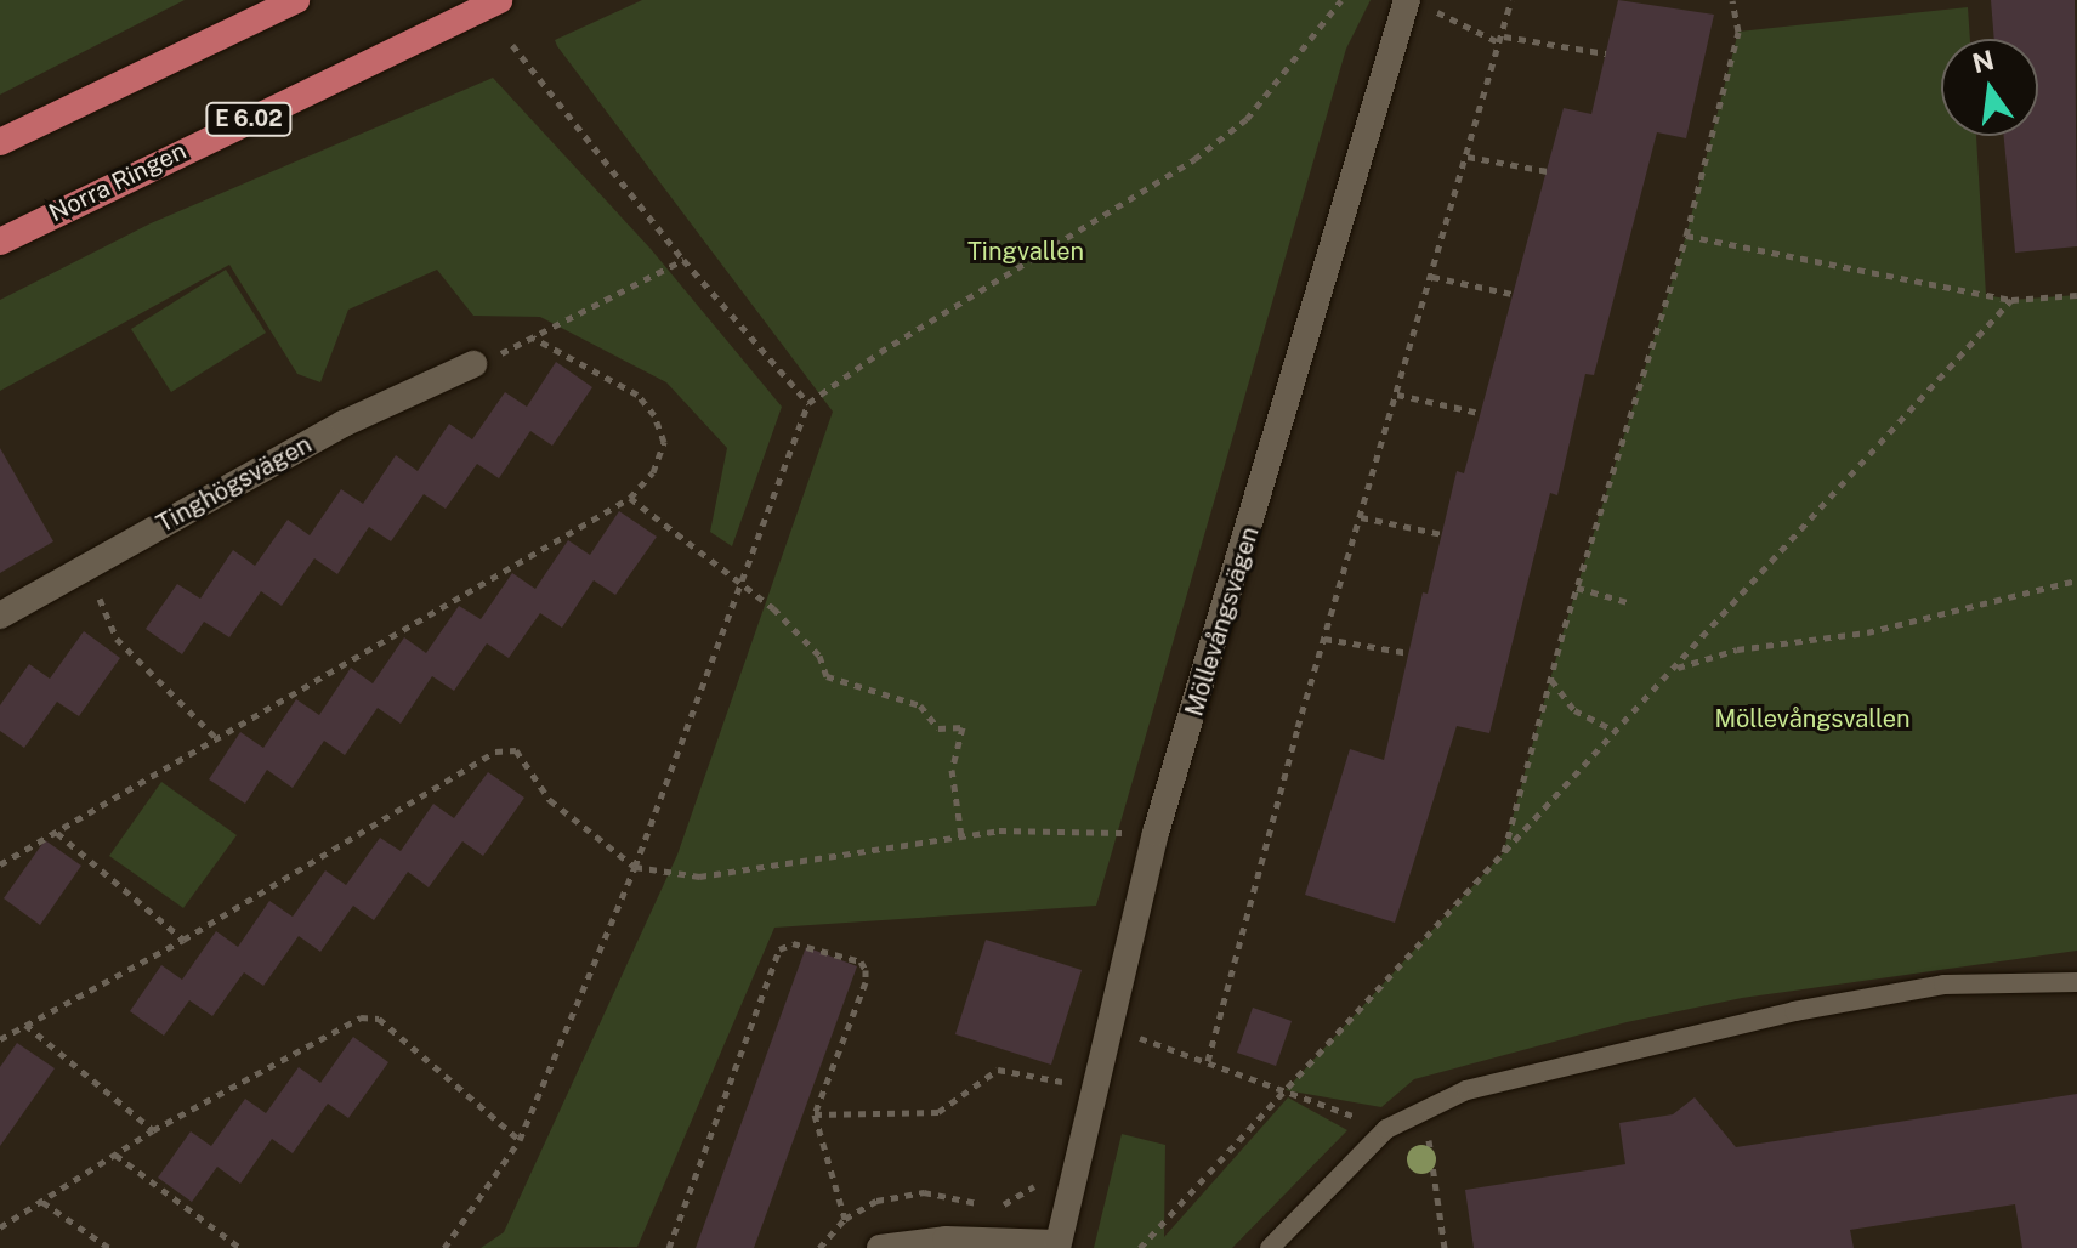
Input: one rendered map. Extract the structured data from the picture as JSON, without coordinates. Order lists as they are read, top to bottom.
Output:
{
  "streets": {
    "main road": ["E 6.02", "Norra Ringen"],
    "street": ["Tinghögsvägen", "Möllevångsvägen"]
  },
  "parks": ["Tingvallen", "Möllevångsvallen"],
  "north": "top"
}
